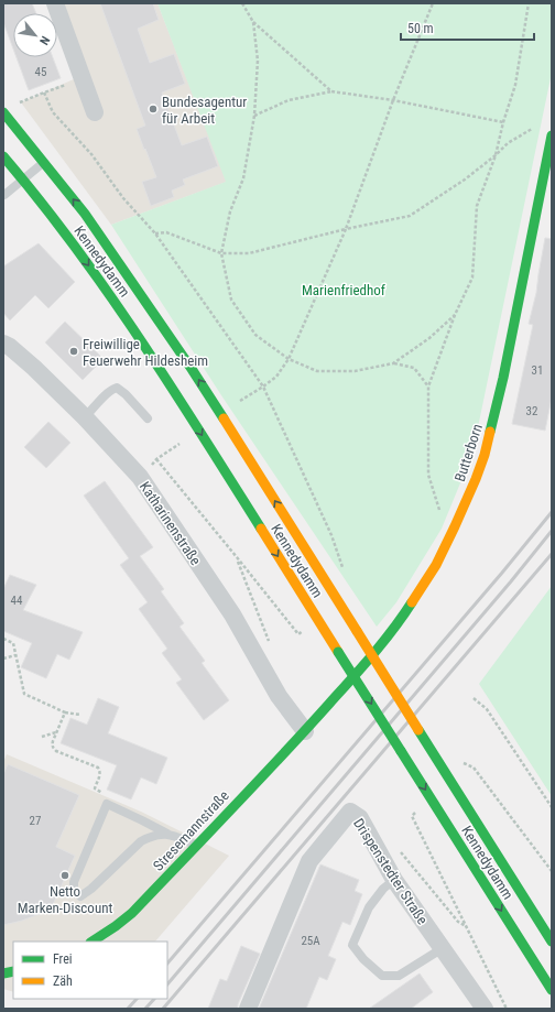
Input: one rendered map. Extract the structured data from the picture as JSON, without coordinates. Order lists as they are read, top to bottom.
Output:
{
  "streets": {
    "main road": ["Kennedydamm", "Butterborn", "Stresemannstraße"],
    "street": ["Katharinenstraße", "Drispenstedter Straße"]
  },
  "crossings": [
    ["Butterborn", "Katharinenstraße"],
    ["Butterborn", "Stresemannstraße"],
    ["Katharinenstraße", "Stresemannstraße"]
  ],
  "parks": ["Marienfriedhof"],
  "places": ["Bundesagentur für Arbeit", "Freiwillige Feuerwehr Hildesheim", "Netto Marken-Discount"],
  "house_numbers": [
    "45",
    "31",
    "32",
    "44",
    "27",
    "25A"
  ],
  "legend": ["Frei", "Zäh"],
  "scale_bar": "50 m",
  "north": "bottom right"
}
